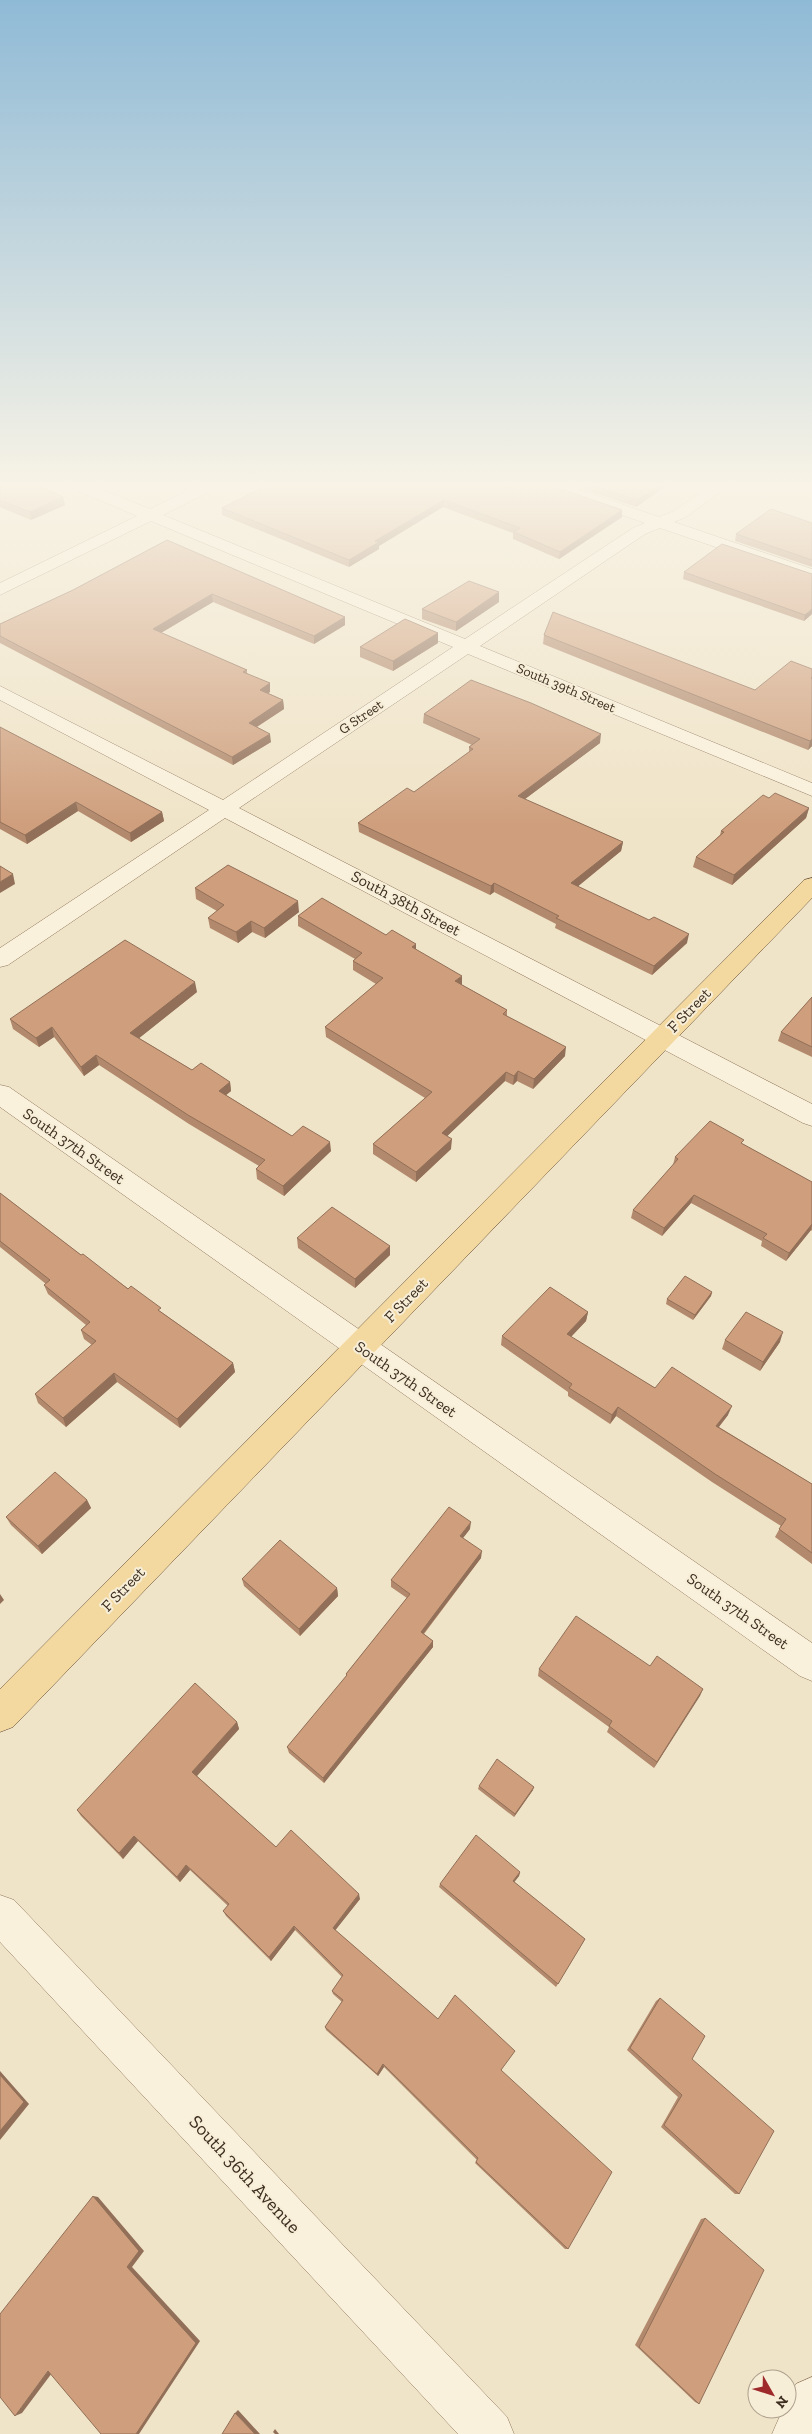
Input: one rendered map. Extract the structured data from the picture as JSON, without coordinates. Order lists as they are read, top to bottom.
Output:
{
  "streets": {
    "main road": ["F Street"],
    "street": [
      "South 39th Street",
      "G Street",
      "South 38th Street",
      "South 37th Street",
      "South 36th Avenue"
    ]
  },
  "crossings": [
    ["South 39th Street", "G Street"],
    ["G Street", "South 38th Street"],
    ["South 38th Street", "F Street"],
    ["F Street", "South 37th Street"]
  ],
  "north": "bottom right"
}
